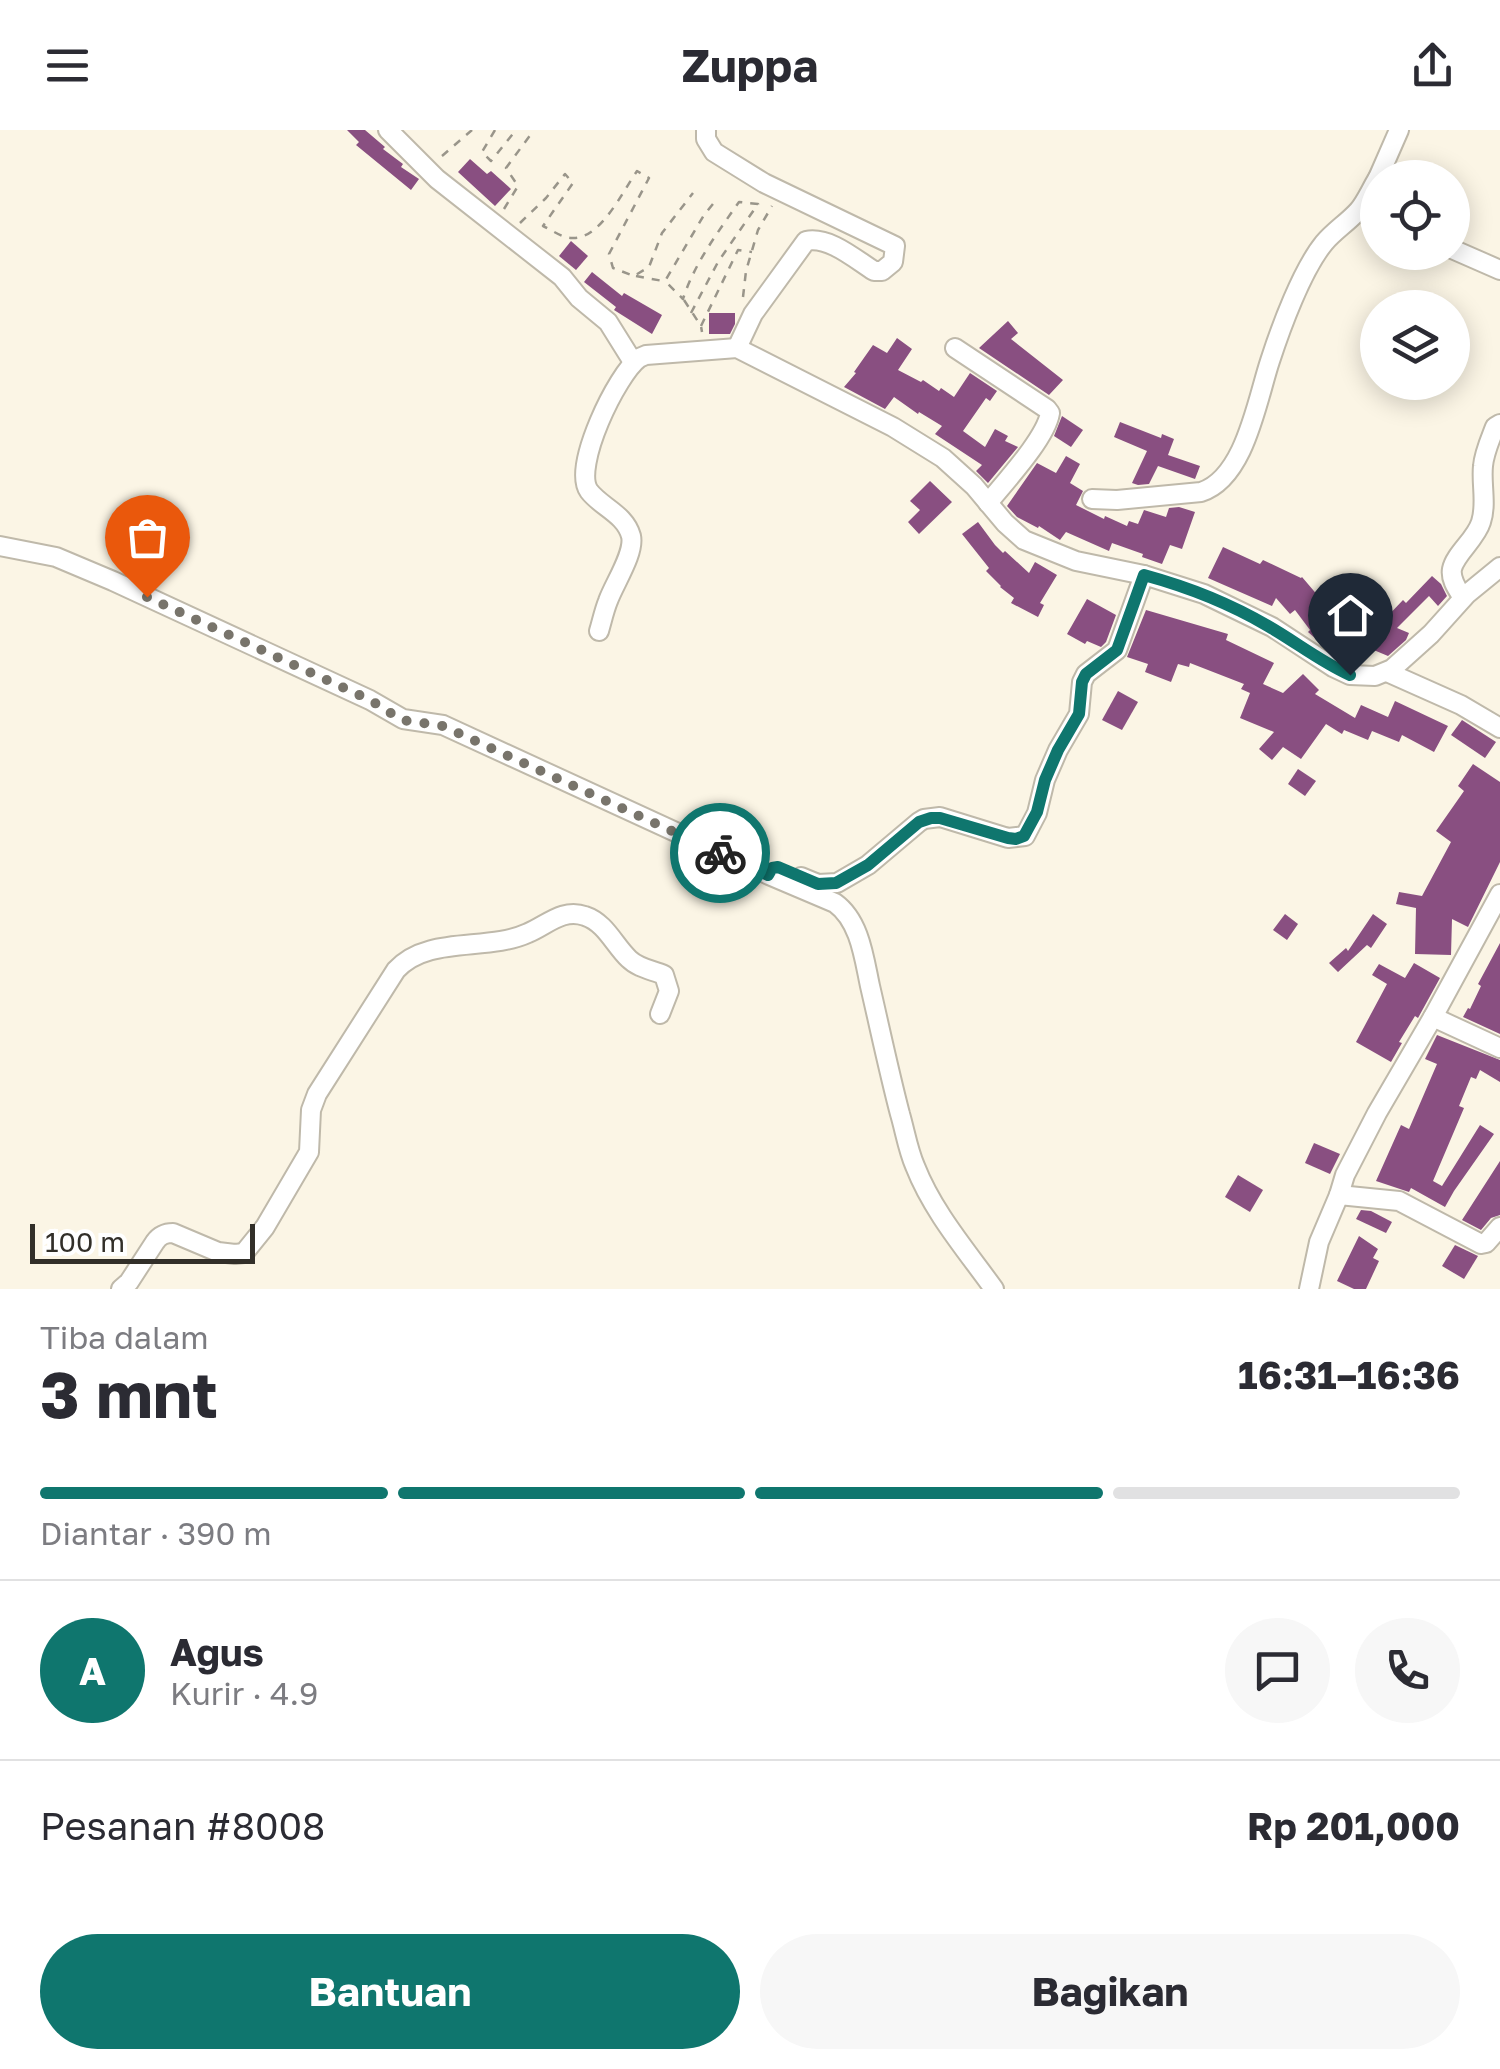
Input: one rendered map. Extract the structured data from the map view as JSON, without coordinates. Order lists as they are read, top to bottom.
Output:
{
  "scale_bar": "100 m",
  "page": {
    "header": "Zuppa",
    "scale": "100 m",
    "heading": ["3 mnt", "Tiba dalam", "16:31–16:36"],
    "panel": [
      "Agus",
      "Kurir · 4.9",
      "Pesanan #8008",
      "Rp 201,000"
    ],
    "bar": "Diantar · 390 m",
    "round": "A",
    "buttons": ["Bantuan", "Bagikan"]
  }
}
